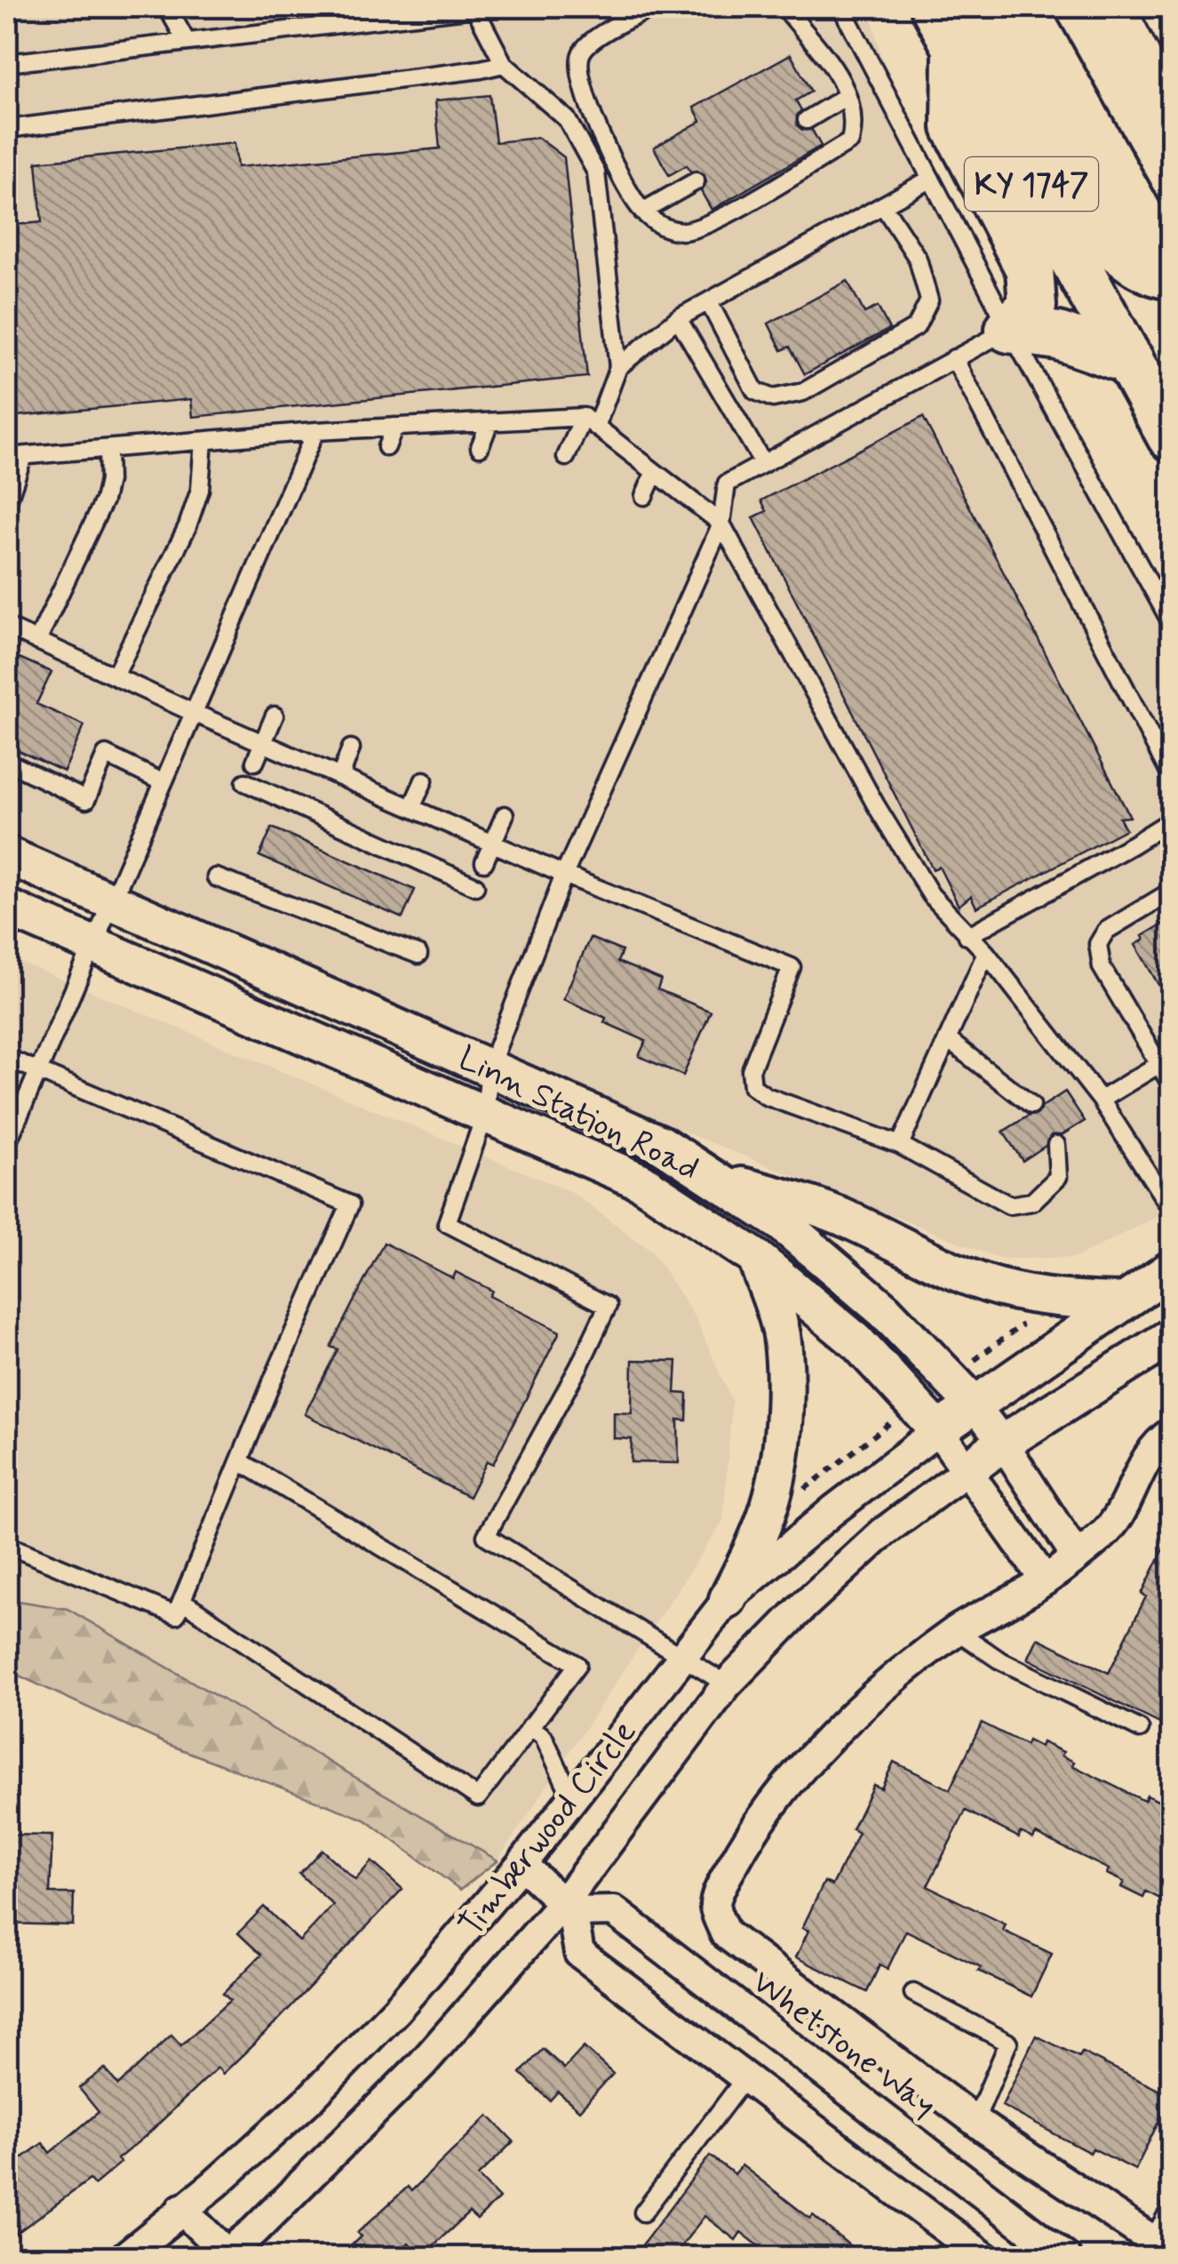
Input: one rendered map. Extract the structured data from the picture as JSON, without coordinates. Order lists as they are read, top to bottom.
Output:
{
  "streets": {
    "main road": ["KY 1747"],
    "street": ["Linn Station Road", "Timberwood Circle", "Whetstone Way"]
  },
  "crossings": [
    ["Linn Station Road", "Timberwood Circle"],
    ["Timberwood Circle", "Whetstone Way"]
  ]
}
